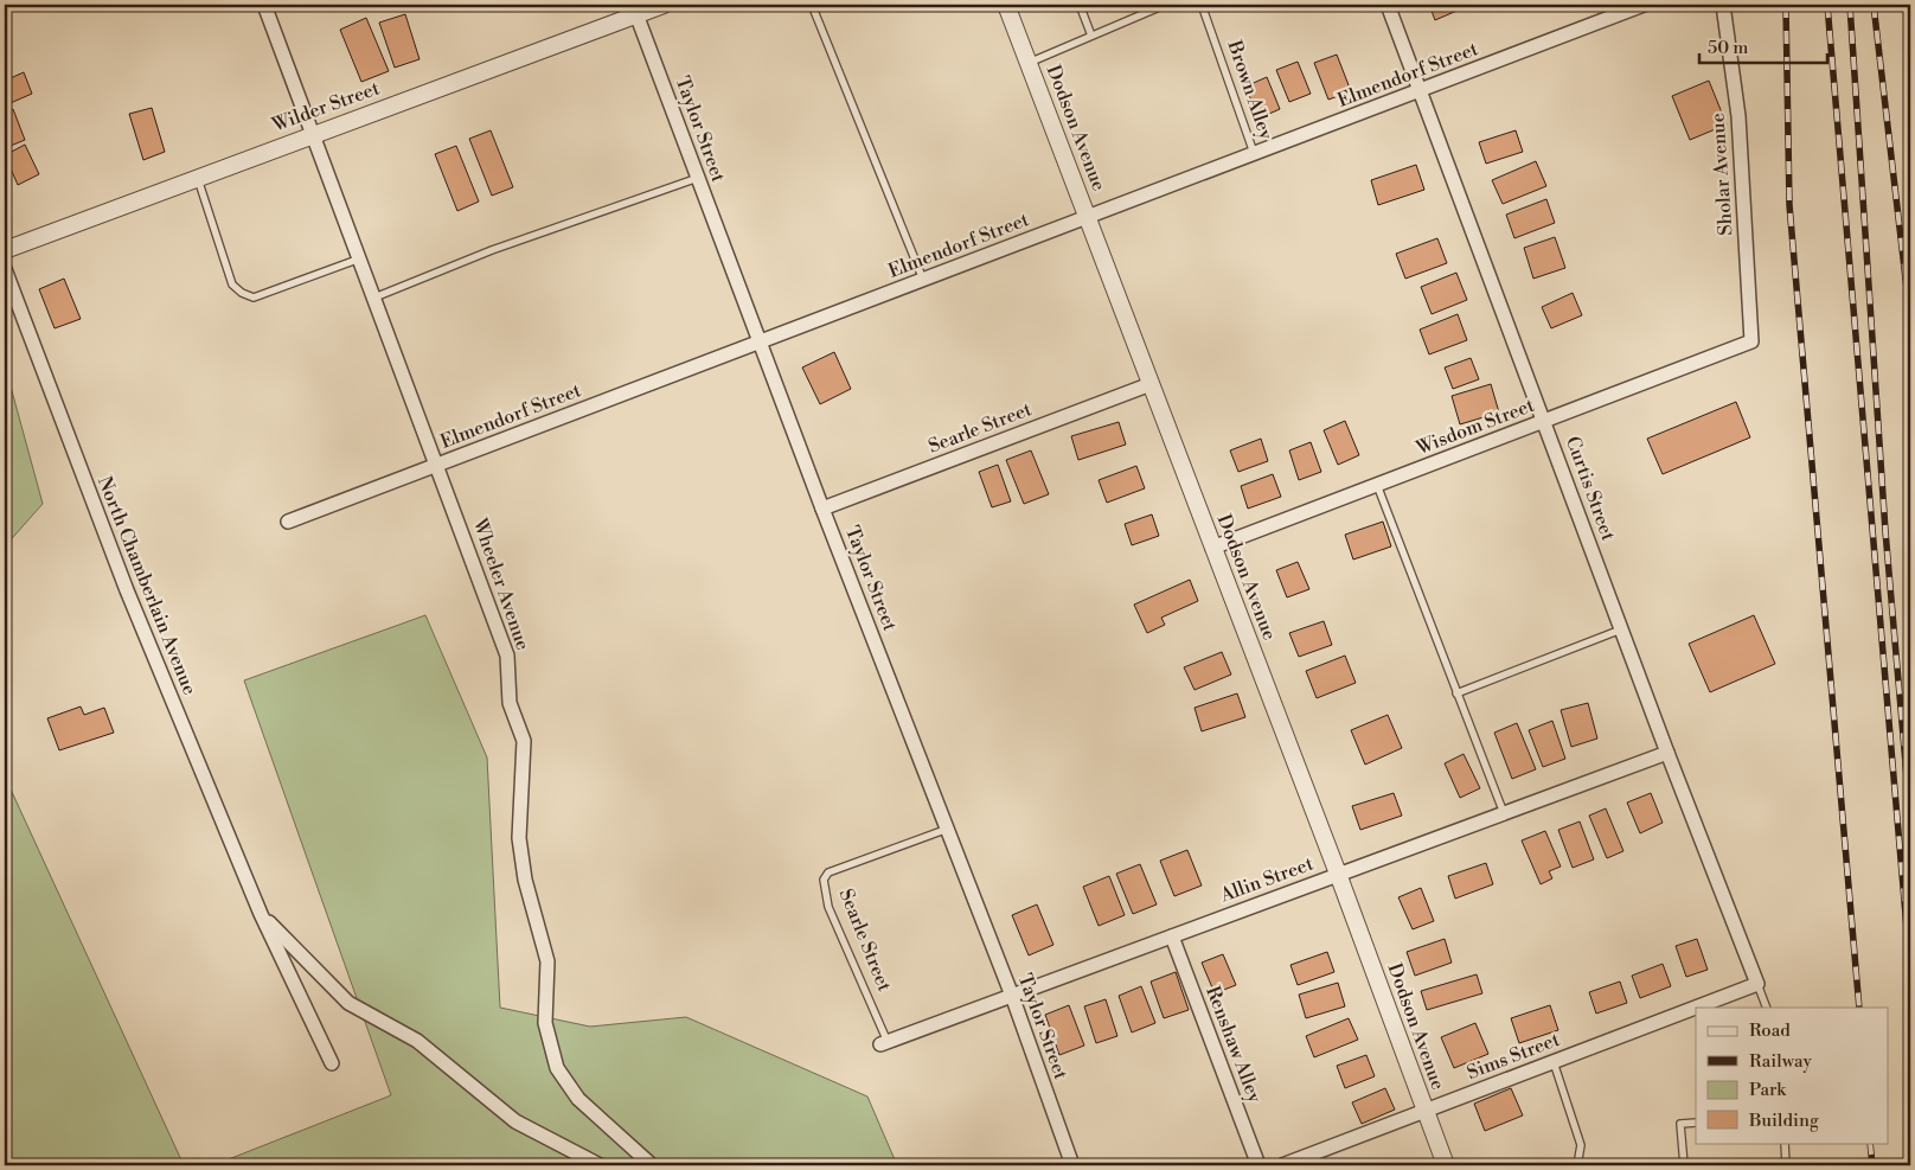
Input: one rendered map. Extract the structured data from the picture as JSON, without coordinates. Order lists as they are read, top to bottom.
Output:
{
  "streets": {
    "street": [
      "Elmendorf Street",
      "Wilder Street",
      "Dodson Avenue",
      "Taylor Street",
      "Sholar Avenue",
      "Wisdom Street",
      "Searle Street",
      "Curtis Street",
      "Wheeler Avenue",
      "North Chamberlain Avenue",
      "Allin Street",
      "Renshaw Alley",
      "Sims Street"
    ],
    "lane": ["Brown Alley"]
  },
  "crossings": [
    ["Elmendorf Street", "Brown Alley"],
    ["Elmendorf Street", "Dodson Avenue"],
    ["Elmendorf Street", "Taylor Street"],
    ["Elmendorf Street", "Curtis Street"],
    ["Elmendorf Street", "Wheeler Avenue"],
    ["Wilder Street", "Taylor Street"],
    ["Wilder Street", "Wheeler Avenue"],
    ["Dodson Avenue", "Wisdom Street"],
    ["Dodson Avenue", "Searle Street"],
    ["Dodson Avenue", "Allin Street"],
    ["Dodson Avenue", "Sims Street"],
    ["Taylor Street", "Searle Street"],
    ["Taylor Street", "Allin Street"],
    ["Sholar Avenue", "Wisdom Street"],
    ["Wisdom Street", "Curtis Street"],
    ["Searle Street", "Allin Street"],
    ["Curtis Street", "Allin Street"],
    ["Curtis Street", "Sims Street"],
    ["Allin Street", "Renshaw Alley"]
  ],
  "legend": [
    "Road",
    "Railway",
    "Park",
    "Building"
  ],
  "scale_bar": "50 m"
}
